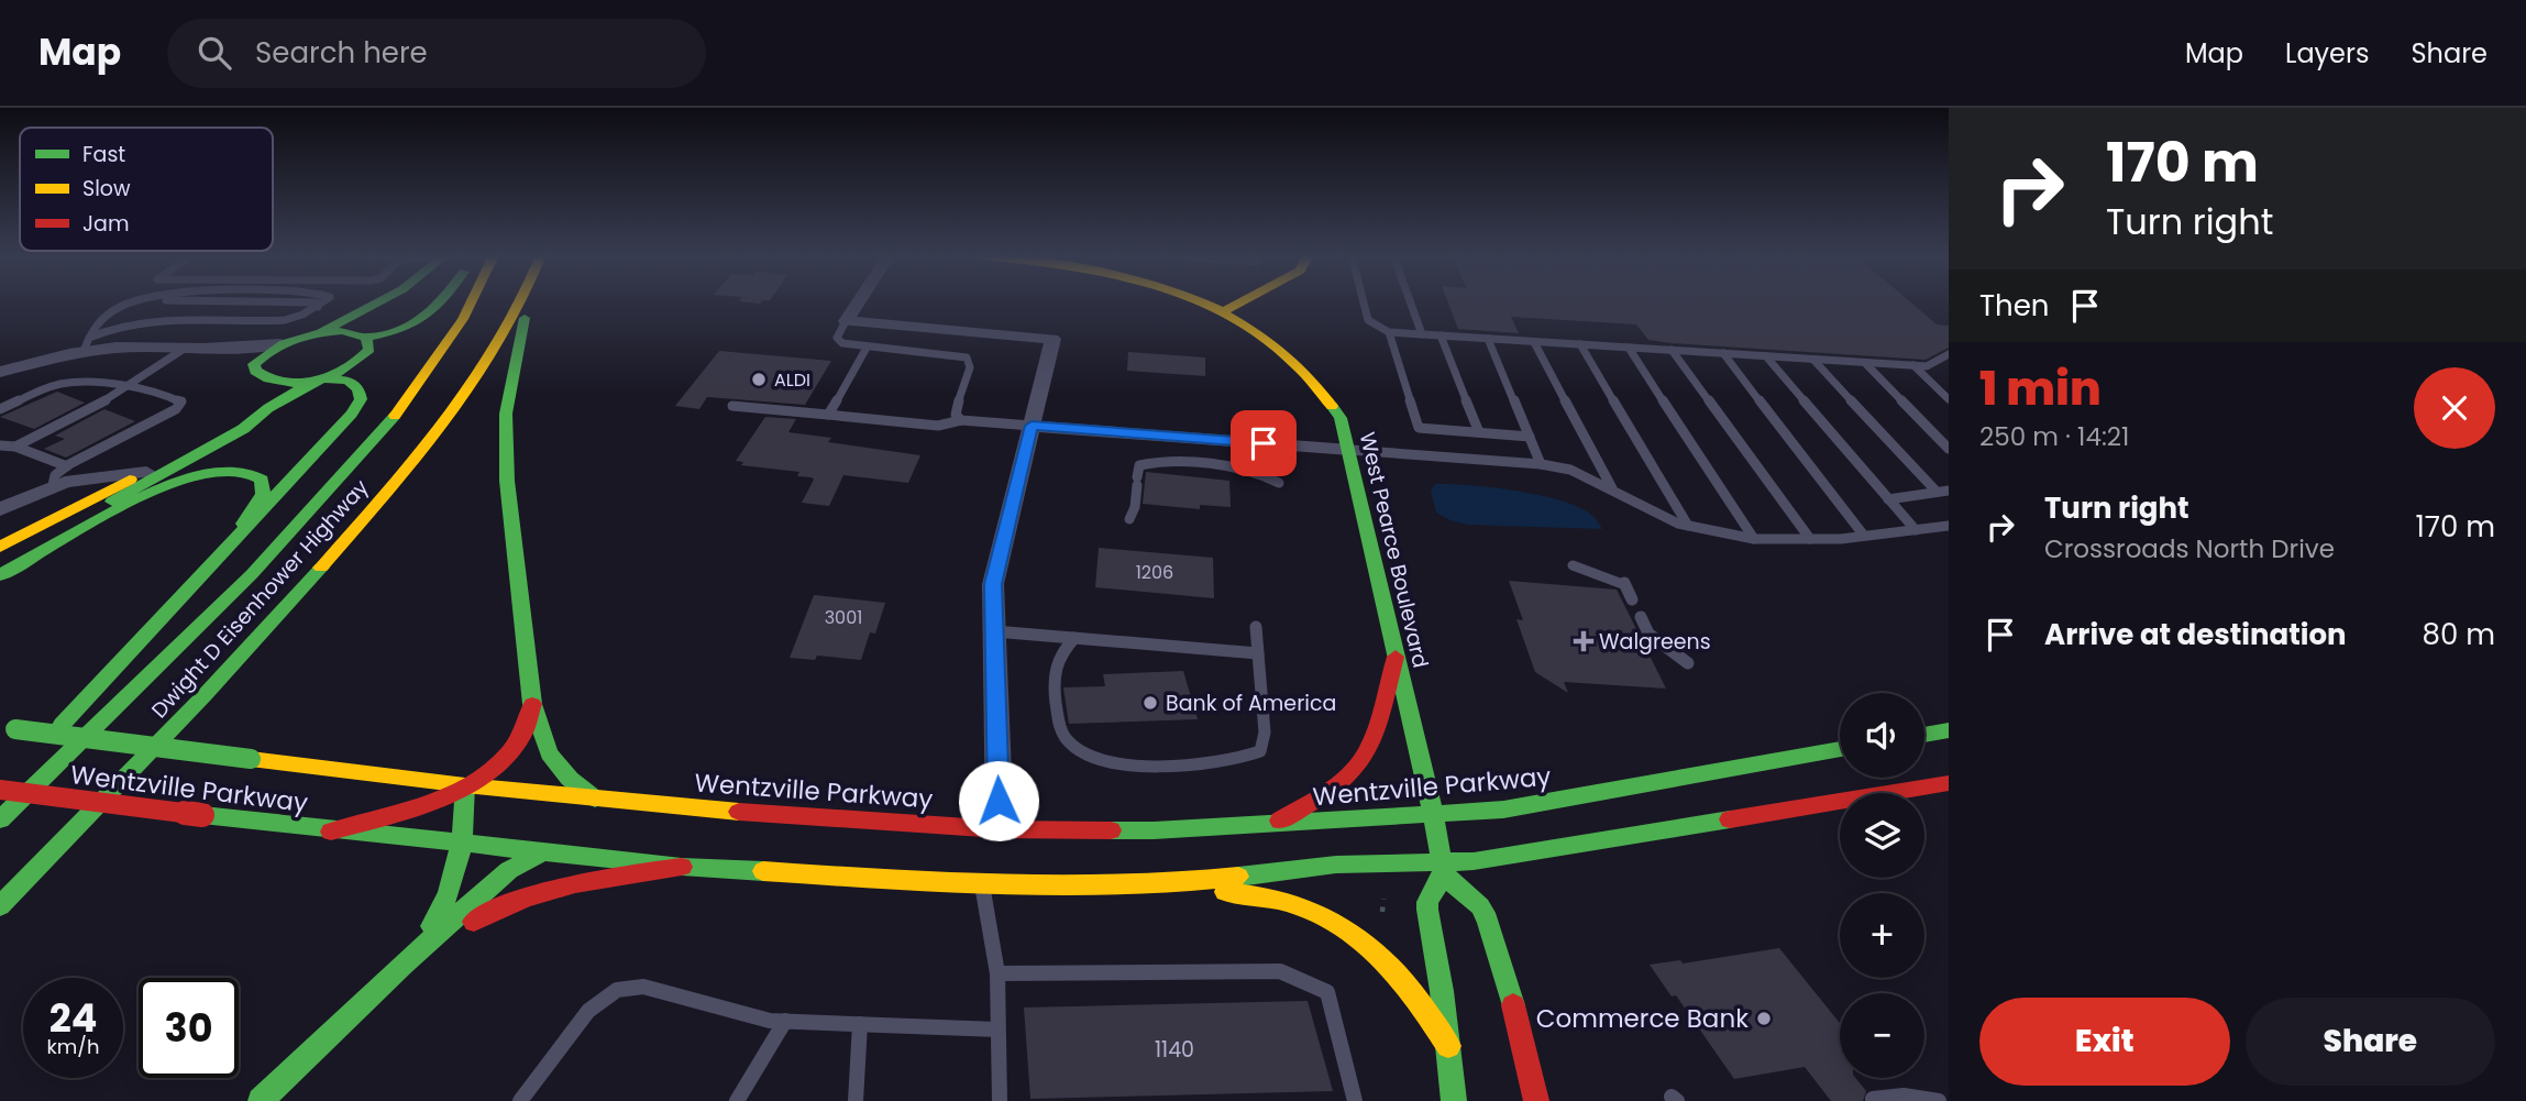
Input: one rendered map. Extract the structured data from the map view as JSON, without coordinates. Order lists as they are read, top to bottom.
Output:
{
  "streets": {
    "main road": ["West Pearce Boulevard", "Dwight D Eisenhower Highway", "Wentzville Parkway"]
  },
  "crossings": [
    ["West Pearce Boulevard", "Wentzville Parkway"]
  ],
  "places": {
    "other": ["ALDI", "Bank of America", "Commerce Bank"],
    "health": ["Walgreens"]
  },
  "house_numbers": ["1206", "3001", "1140"],
  "legend": ["Fast", "Slow", "Jam"],
  "page": {
    "header": "Map",
    "search": "Search here",
    "nav": ["Map", "Layers", "Share"],
    "turn": ["170 m", "Turn right"],
    "then": "Then",
    "heading": ["1 min", "250 m · 14:21"],
    "list": [
      {
        "name": "Turn right",
        "note": "Crossroads North Drive",
        "value": "170 m"
      },
      {
        "name": "Arrive at destination",
        "value": "80 m"
      }
    ],
    "map_buttons": ["+", "−"],
    "speed": "24 km/h",
    "limit": "30",
    "buttons": ["Exit", "Share"]
  }
}
